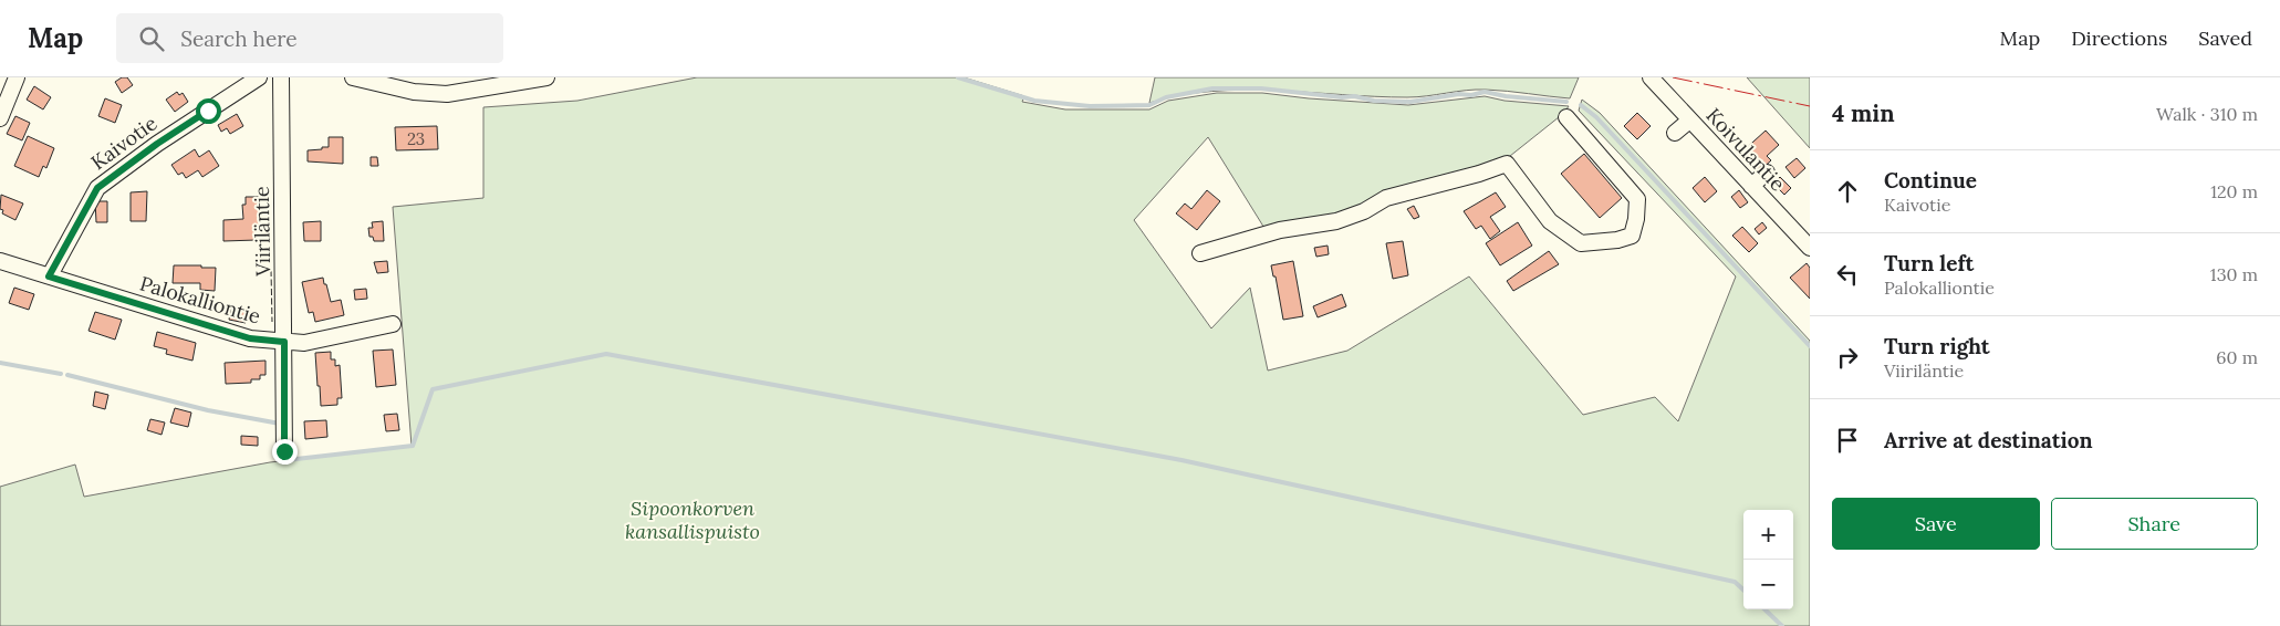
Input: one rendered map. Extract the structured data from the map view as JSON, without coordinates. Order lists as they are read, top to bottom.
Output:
{
  "streets": {
    "street": [
      "Kaivotie",
      "Koivulantie",
      "Viiriläntie",
      "Palokalliontie"
    ]
  },
  "crossings": [
    ["Kaivotie", "Palokalliontie"],
    ["Viiriläntie", "Palokalliontie"]
  ],
  "parks": ["Sipoonkorven kansallispuisto"],
  "house_numbers": ["23"],
  "page": {
    "header": "Map",
    "search": "Search here",
    "nav": ["Map", "Directions", "Saved"],
    "heading": ["4 min", "Walk · 310 m"],
    "list": [
      ["Continue", "Kaivotie", "120 m"],
      ["Turn left", "Palokalliontie", "130 m"],
      ["Turn right", "Viiriläntie", "60 m"],
      "Arrive at destination"
    ],
    "buttons": ["Save", "Share"],
    "map_buttons": ["+", "−"]
  }
}
